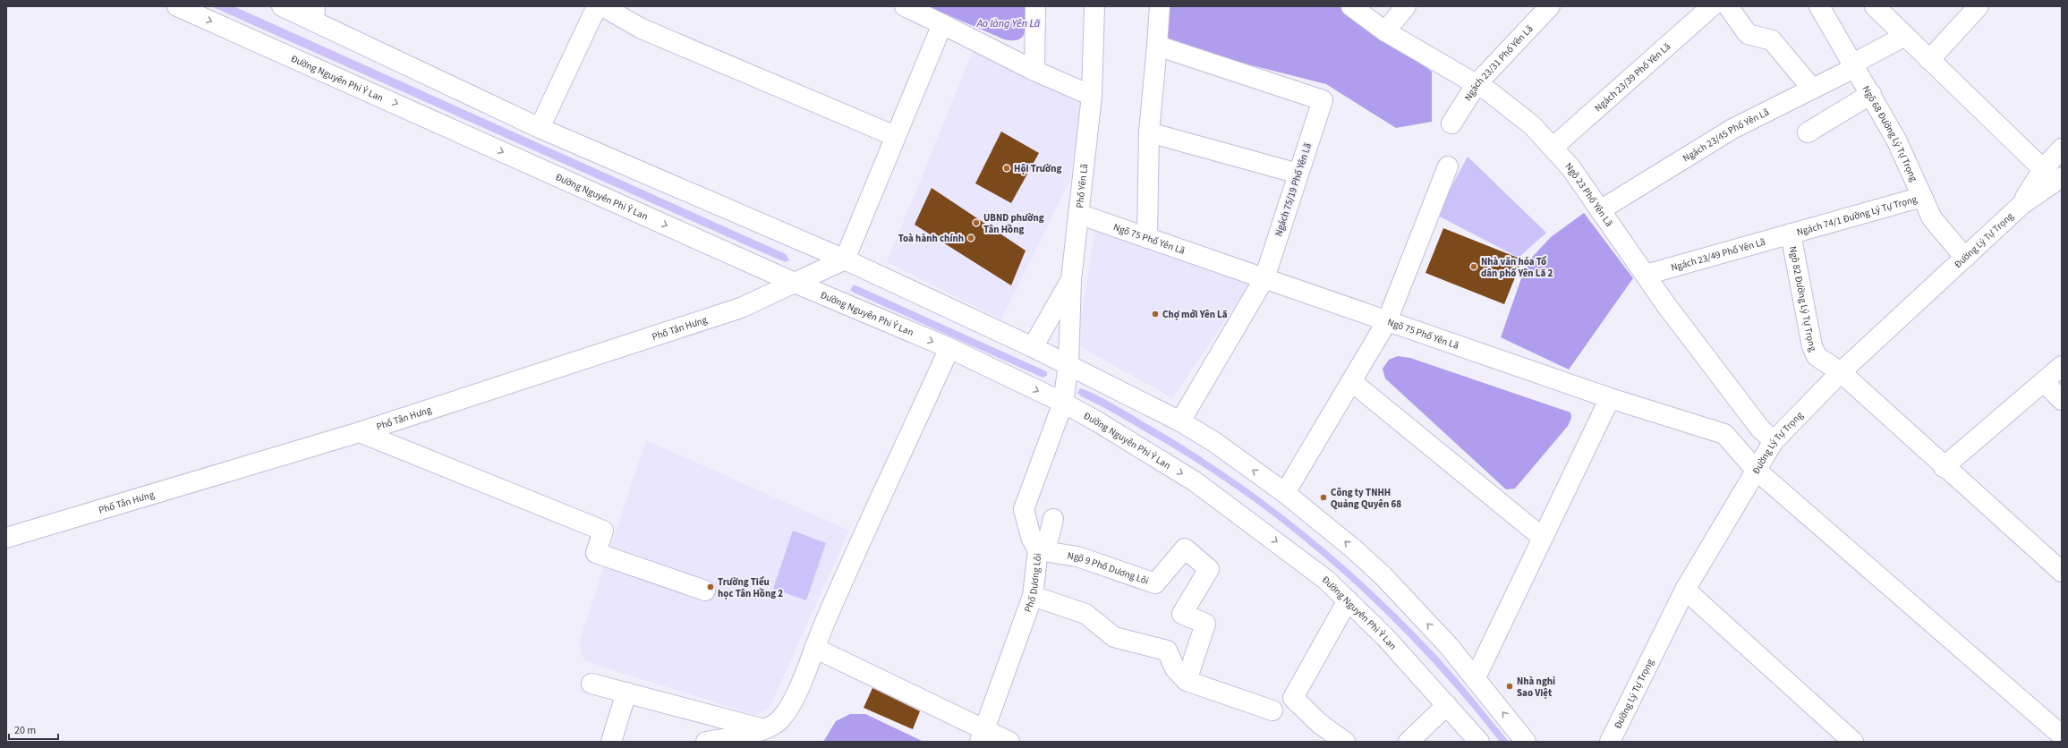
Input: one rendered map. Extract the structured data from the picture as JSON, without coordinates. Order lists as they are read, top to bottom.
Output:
{
  "streets": {
    "street": [
      "Ngách 23/31 Phố Yên Lã",
      "Đường Nguyên Phi Ỷ Lan",
      "Ngách 23/39 Phố Yên Lã",
      "Ngõ 68 Đường Lý Tự Trọng",
      "Ngách 23/45 Phố Yên Lã",
      "Phố Yên Lã",
      "Ngách 75/19 Phố Yên Lã",
      "Ngõ 23 Phố Yên Lã",
      "Ngách 74/1 Đường Lý Tự Trọng",
      "Ngõ 75 Phố Yên Lã",
      "Đường Lý Tự Trọng",
      "Ngách 23/49 Phố Yên Lã",
      "Ngõ 82 Đường Lý Tự Trọng",
      "Phố Tân Hưng",
      "Ngõ 9 Phố Dương Lôi",
      "Phố Dương Lôi"
    ]
  },
  "crossings": [
    ["Ngách 23/31 Phố Yên Lã", "Ngõ 23 Phố Yên Lã"],
    ["Đường Nguyên Phi Ỷ Lan", "Phố Tân Hưng"],
    ["Đường Nguyên Phi Ỷ Lan", "Phố Dương Lôi"],
    ["Ngách 23/39 Phố Yên Lã", "Ngõ 23 Phố Yên Lã"],
    ["Ngõ 68 Đường Lý Tự Trọng", "Ngách 23/45 Phố Yên Lã"],
    ["Ngõ 68 Đường Lý Tự Trọng", "Ngách 74/1 Đường Lý Tự Trọng"],
    ["Ngõ 68 Đường Lý Tự Trọng", "Đường Lý Tự Trọng"],
    ["Ngách 23/45 Phố Yên Lã", "Ngõ 23 Phố Yên Lã"],
    ["Phố Yên Lã", "Ngõ 75 Phố Yên Lã"],
    ["Phố Yên Lã", "Phố Dương Lôi"],
    ["Ngách 75/19 Phố Yên Lã", "Ngõ 75 Phố Yên Lã"],
    ["Ngõ 23 Phố Yên Lã", "Đường Lý Tự Trọng"],
    ["Ngõ 23 Phố Yên Lã", "Ngách 23/49 Phố Yên Lã"],
    ["Ngách 74/1 Đường Lý Tự Trọng", "Ngách 23/49 Phố Yên Lã"],
    ["Ngách 74/1 Đường Lý Tự Trọng", "Ngõ 82 Đường Lý Tự Trọng"],
    ["Ngõ 75 Phố Yên Lã", "Đường Lý Tự Trọng"],
    ["Đường Lý Tự Trọng", "Ngõ 82 Đường Lý Tự Trọng"],
    ["Ngách 23/49 Phố Yên Lã", "Ngõ 82 Đường Lý Tự Trọng"],
    ["Ngõ 9 Phố Dương Lôi", "Phố Dương Lôi"]
  ],
  "water": ["Ao làng Yên Lã"],
  "places": [
    "Hội Trường",
    "UBND phường Tân Hồng",
    "Toà hành chính",
    "Nhà văn hóa Tổ dân phố Yên Lã 2",
    "Chợ mới Yên Lã",
    "Công ty TNHH Quảng Quyên 68",
    "Trường Tiểu học Tân Hồng 2",
    "Nhà nghỉ Sao Việt"
  ],
  "scale_bar": "20 m"
}
